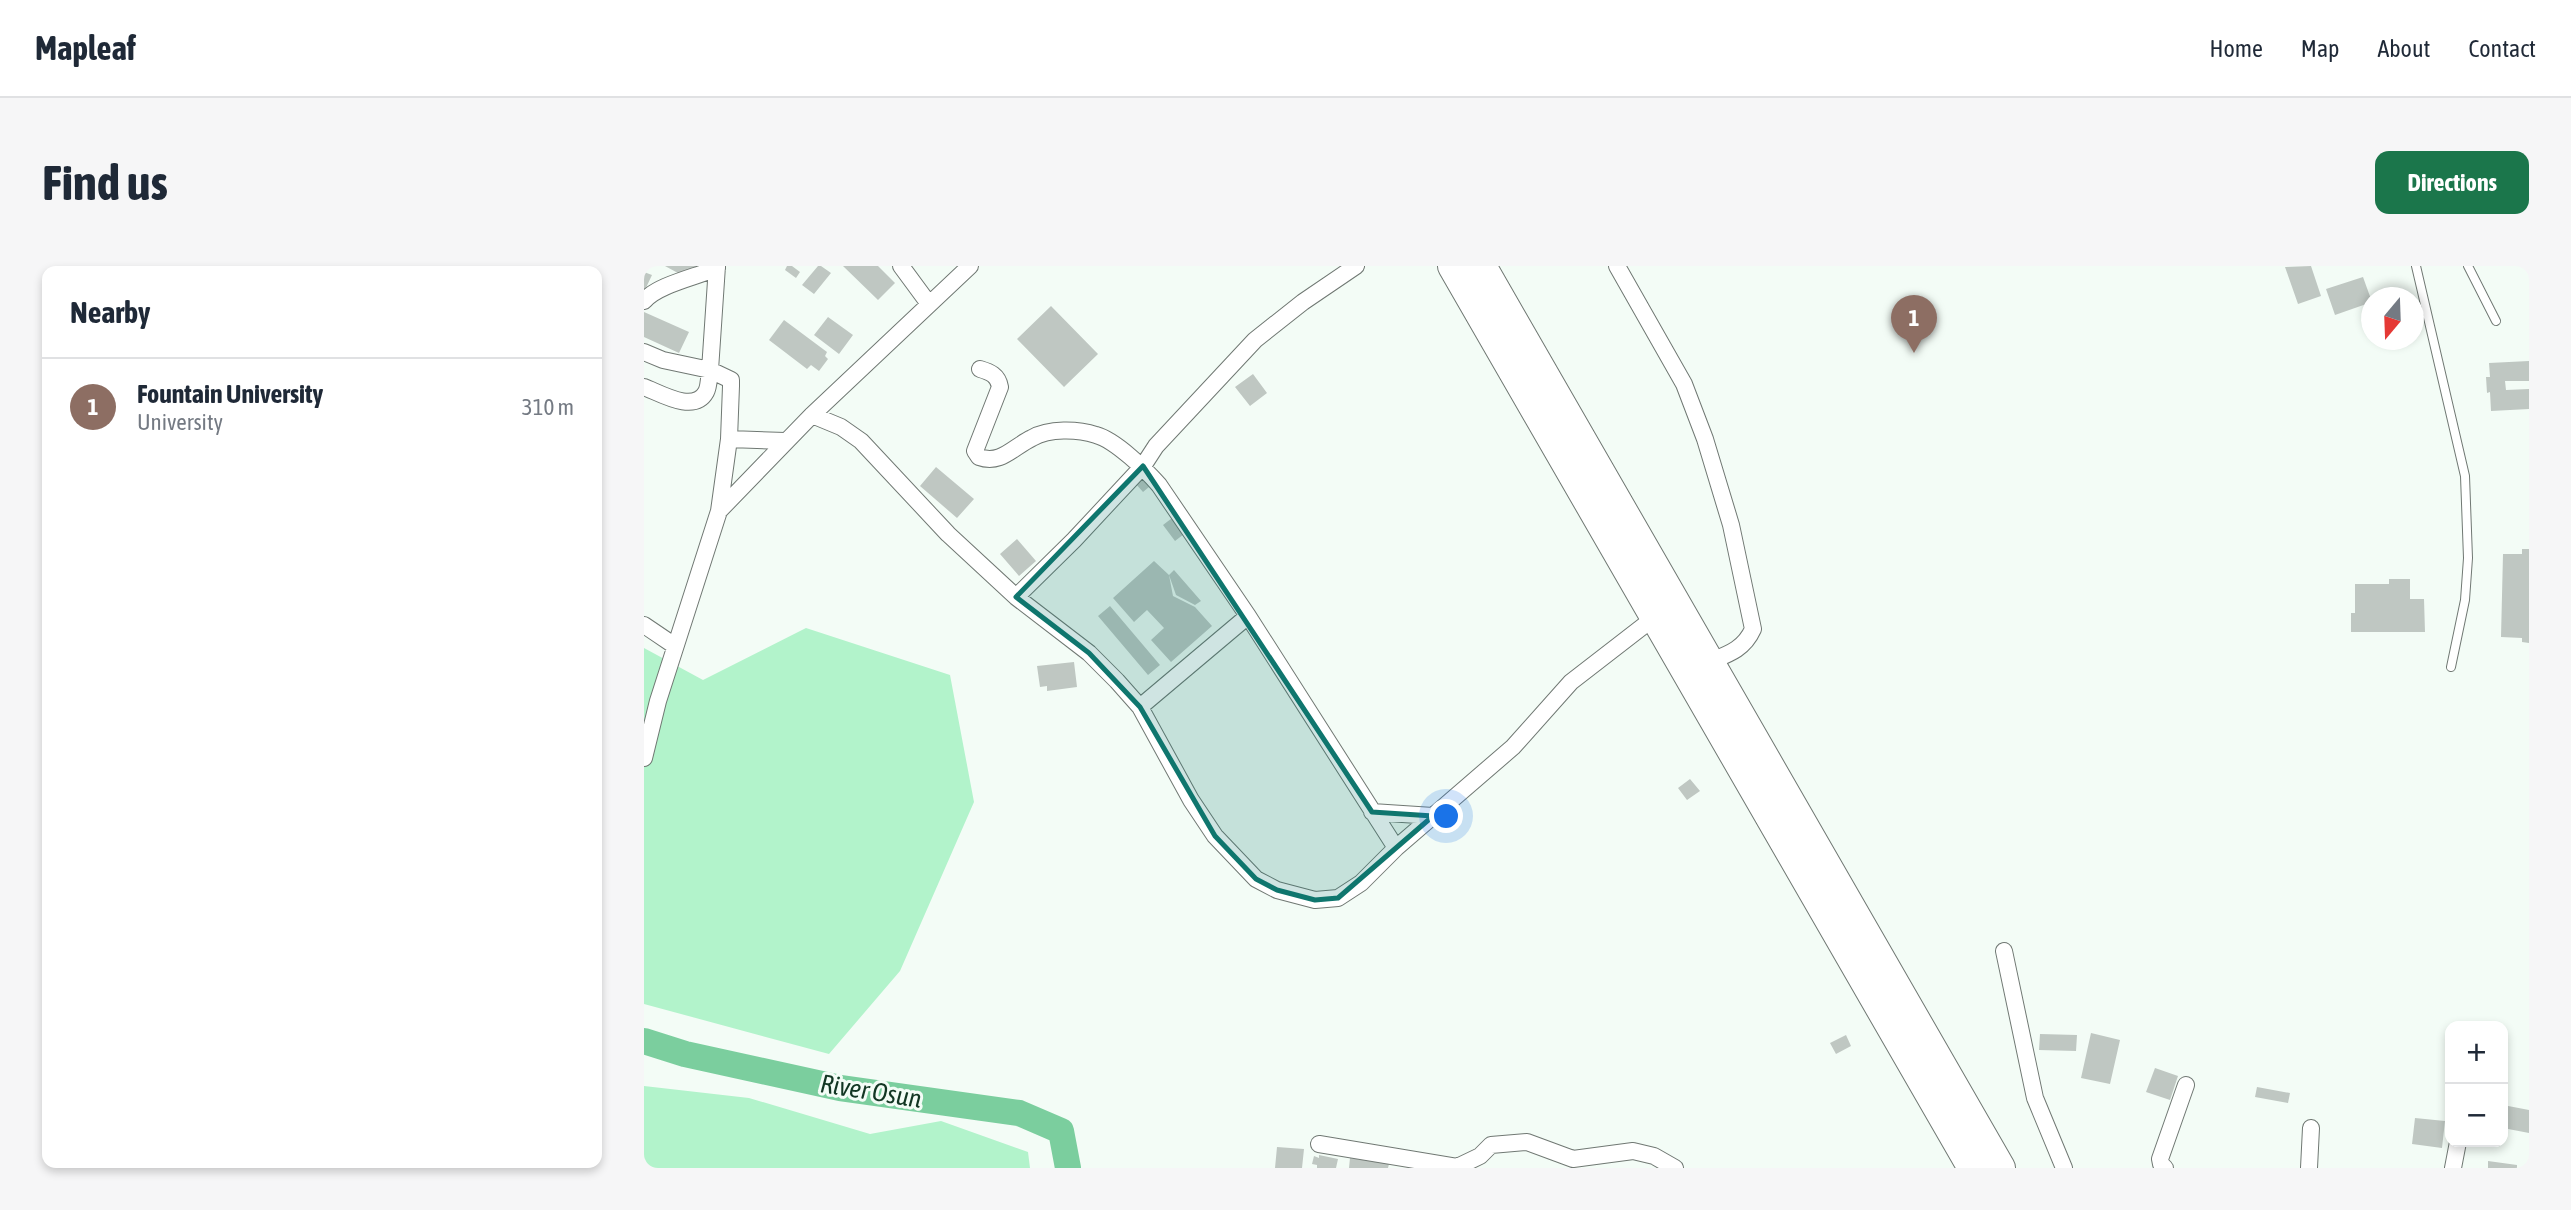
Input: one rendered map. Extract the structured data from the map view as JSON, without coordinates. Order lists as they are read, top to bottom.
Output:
{
  "water": ["River Osun"],
  "north": "bottom",
  "page": {
    "header": "Mapleaf",
    "nav": [
      "Home",
      "Map",
      "About",
      "Contact"
    ],
    "buttons": "Directions",
    "title": "Find us",
    "heading": "Nearby",
    "pins": "1",
    "list": [
      {
        "mark": "1",
        "name": "Fountain University",
        "note": "University",
        "value": "310 m"
      }
    ],
    "map_buttons": ["+", "−"]
  }
}
